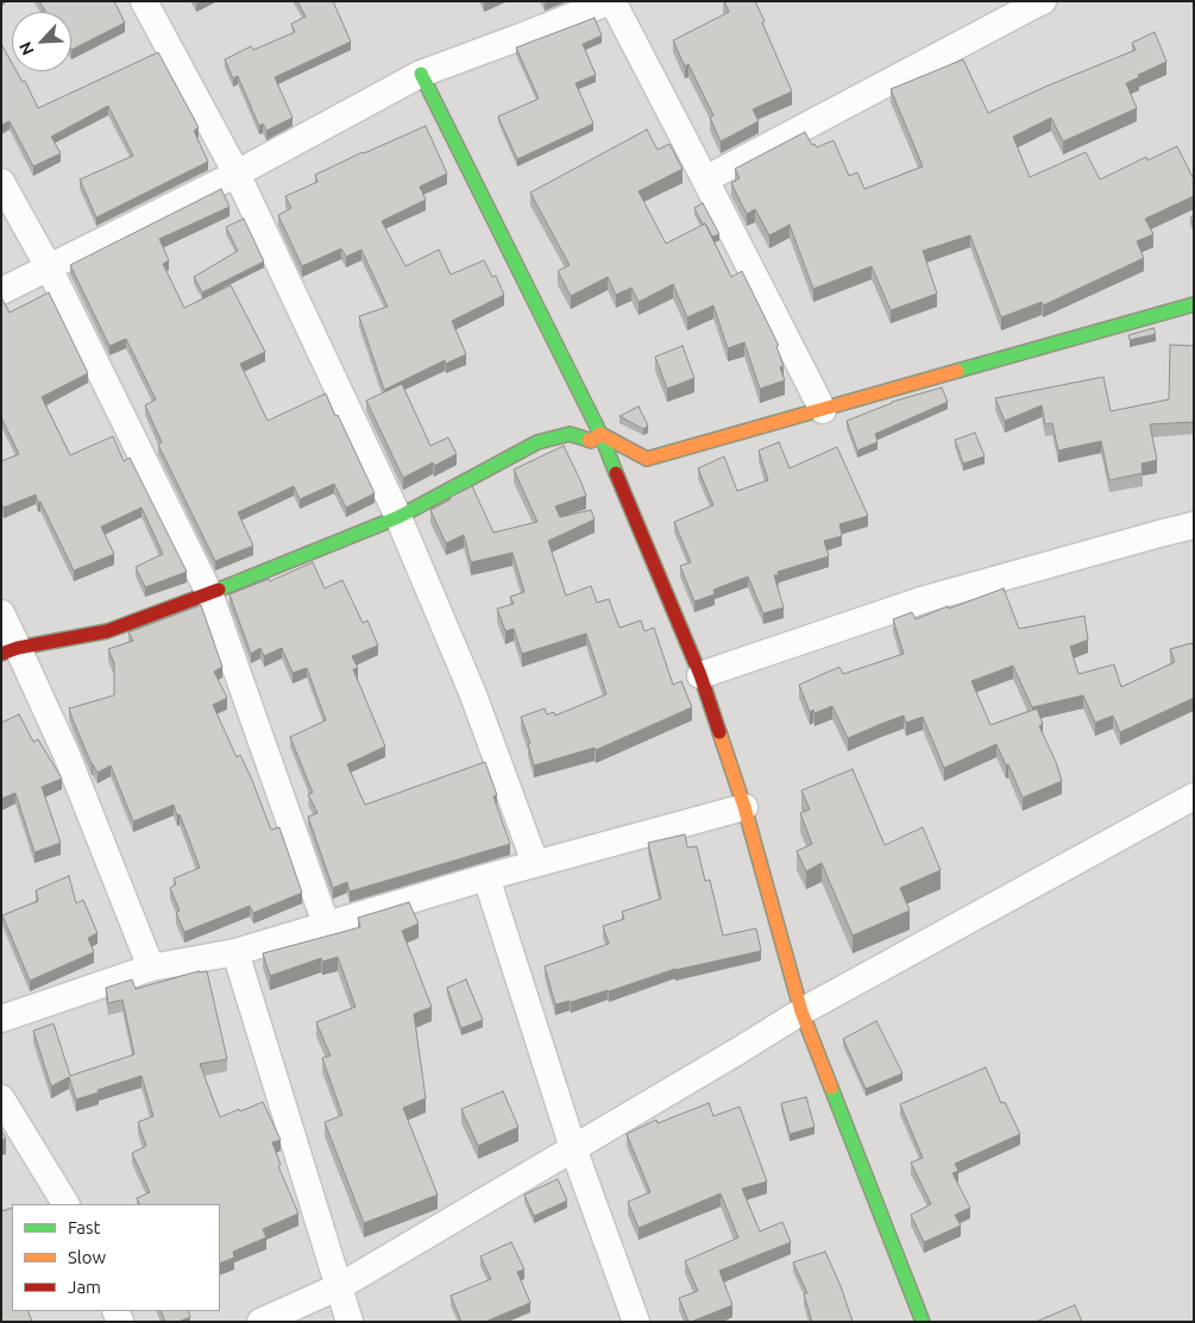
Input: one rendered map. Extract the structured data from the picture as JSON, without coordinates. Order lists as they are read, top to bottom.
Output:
{
  "legend": ["Fast", "Slow", "Jam"],
  "north": "bottom left"
}
